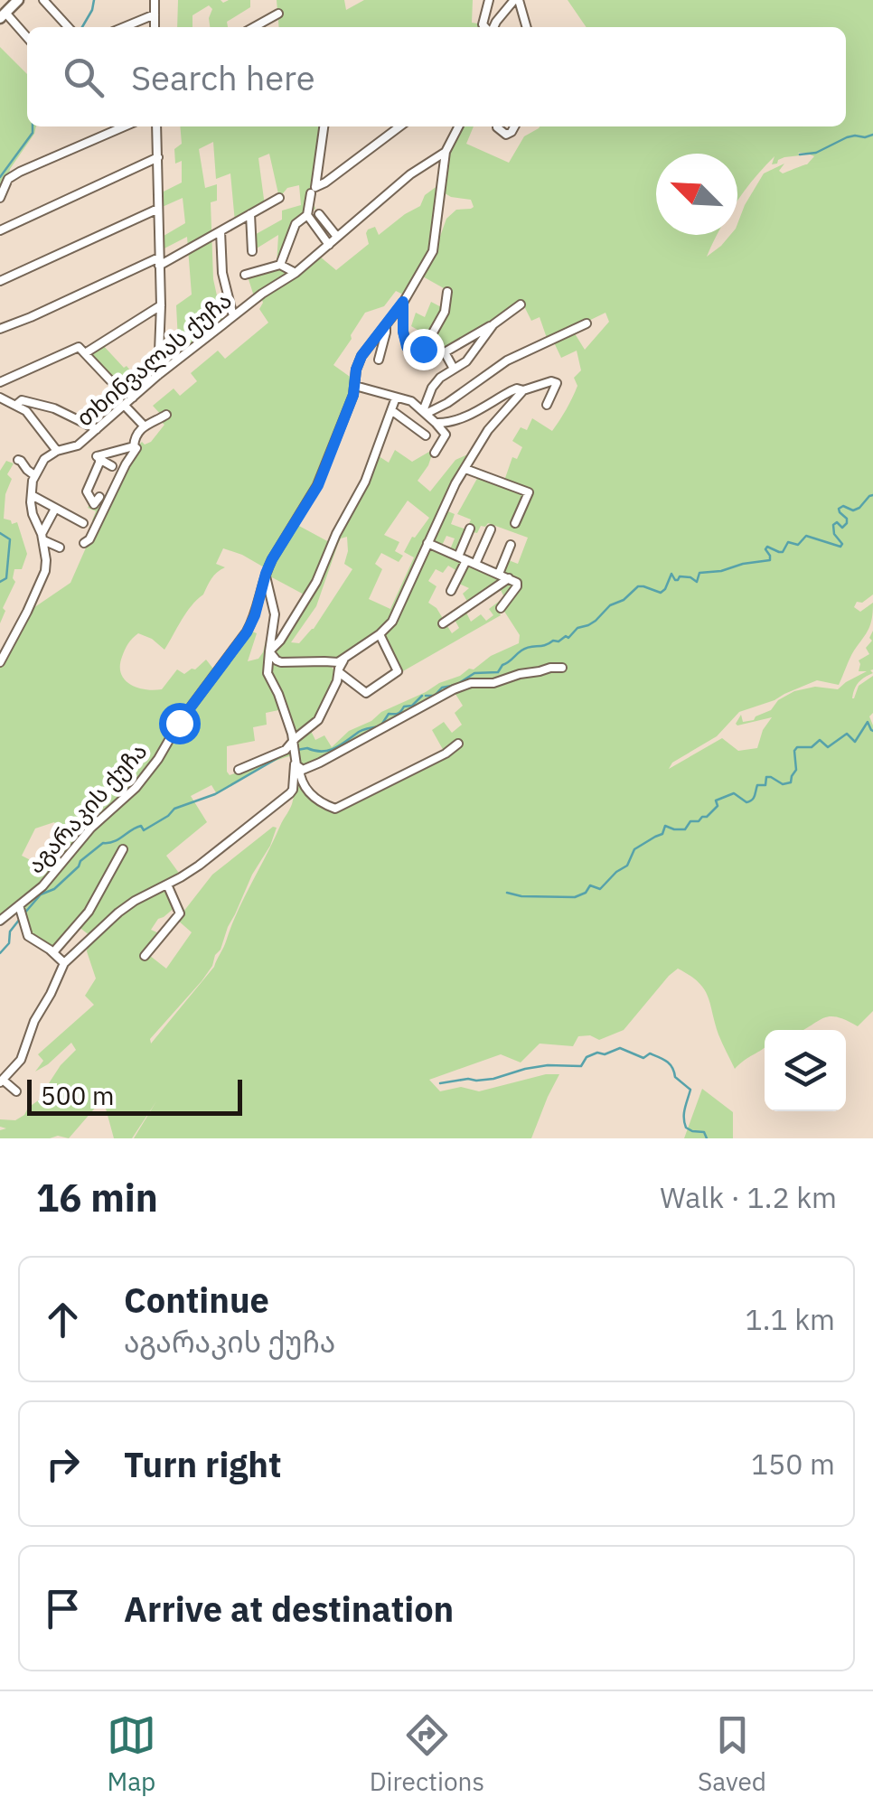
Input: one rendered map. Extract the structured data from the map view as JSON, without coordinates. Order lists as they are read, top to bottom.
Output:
{
  "streets": {
    "street": ["თხინვალას ქუჩა", "აგარაკის ქუჩა"]
  },
  "crossings": [
    ["თხინვალას ქუჩა", "აგარაკის ქუჩა"]
  ],
  "scale_bar": "500 m",
  "north": "top left",
  "page": {
    "search": "Search here",
    "scale": "500 m",
    "heading": ["16 min", "Walk · 1.2 km"],
    "list": [
      ["Continue", "აგარაკის ქუჩა", "1.1 km"],
      ["Turn right", "150 m"],
      "Arrive at destination"
    ],
    "nav": ["Map", "Directions", "Saved"]
  }
}
